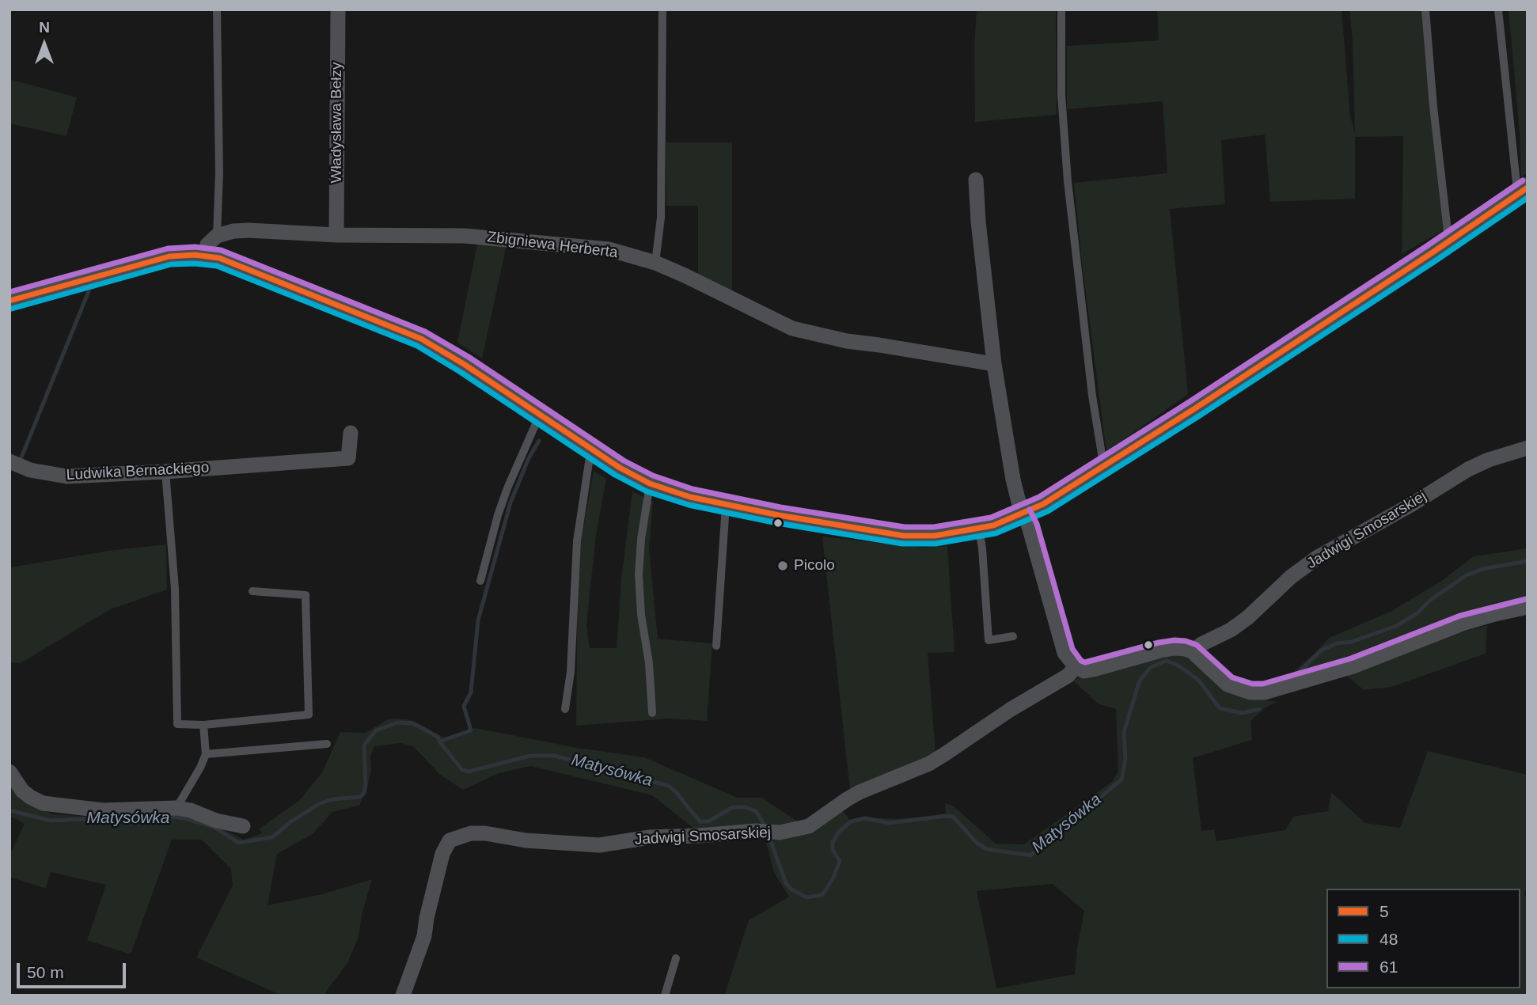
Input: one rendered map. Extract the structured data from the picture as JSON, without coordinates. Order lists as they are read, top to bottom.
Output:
{
  "streets": {
    "street": [
      "Władysława Bełzy",
      "Zbigniewa Herberta",
      "Ludwika Bernackiego",
      "Jadwigi Smosarskiej"
    ]
  },
  "crossings": [
    ["Władysława Bełzy", "Zbigniewa Herberta"]
  ],
  "water": ["Matysówka"],
  "places": ["Picolo"],
  "lines": ["transit line 61", "transit line 5", "transit line 48"],
  "legend": ["5", "48", "61"],
  "scale_bar": "50 m",
  "north": "top"
}
